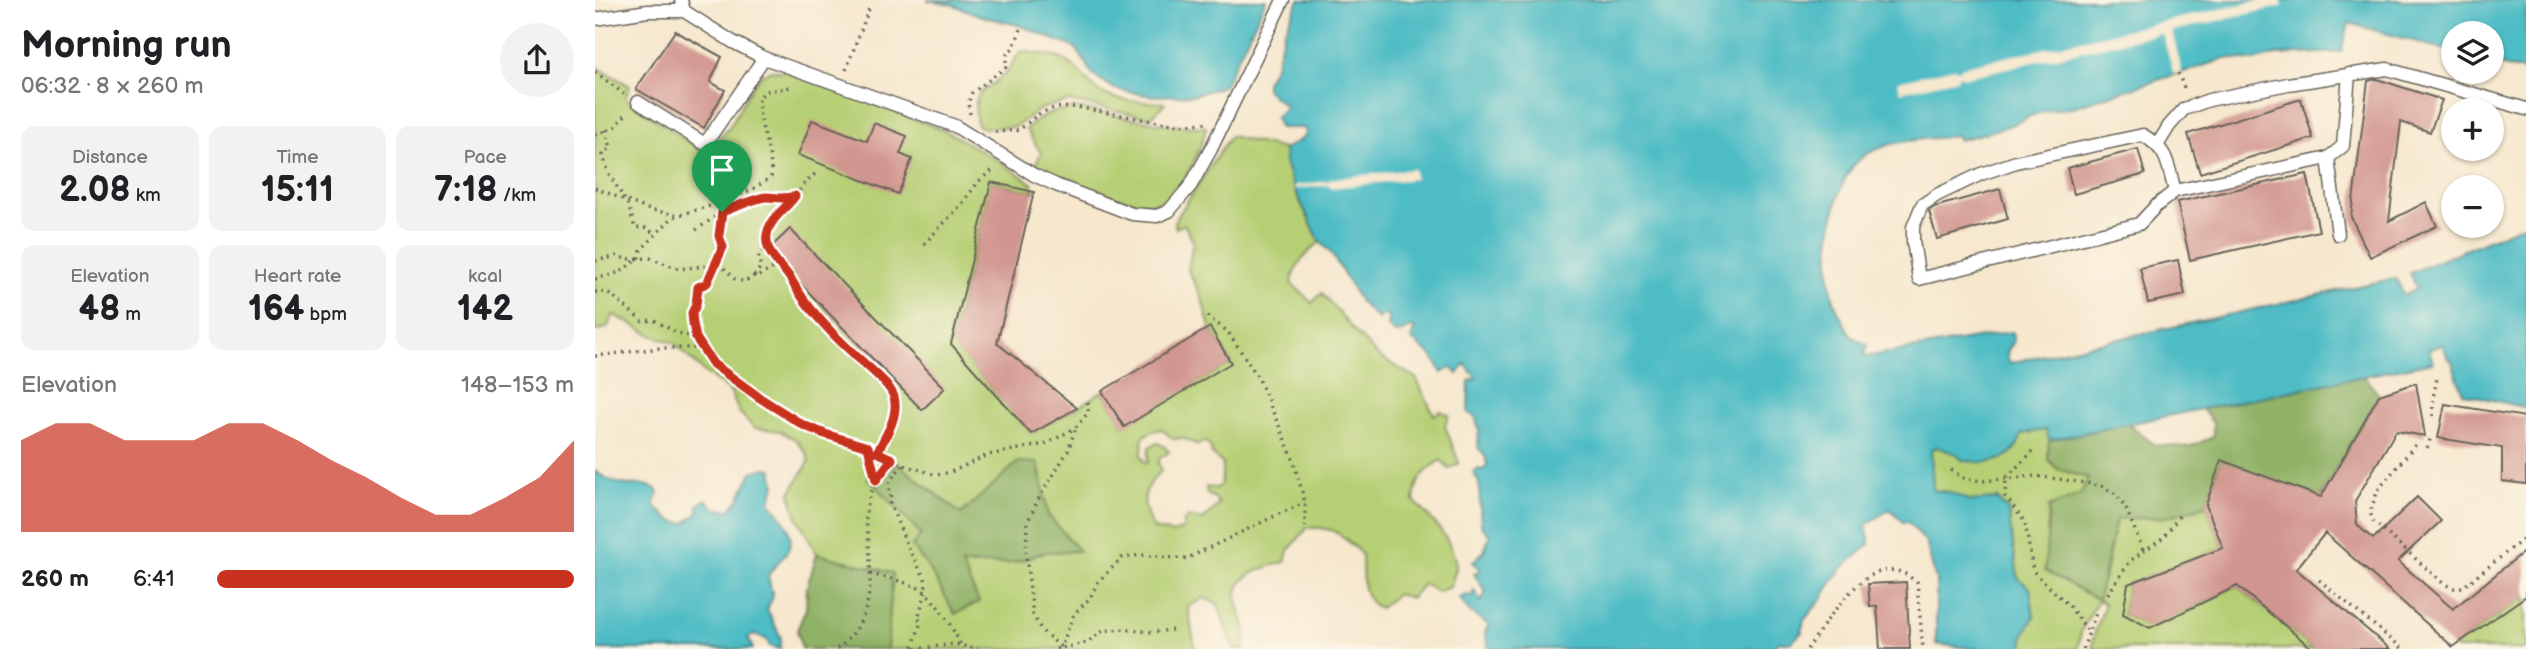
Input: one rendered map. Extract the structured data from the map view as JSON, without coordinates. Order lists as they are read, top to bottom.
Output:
{
  "page": {
    "heading": ["Morning run", "06:32 · 8 × 260 m"],
    "map_buttons": ["+", "−"],
    "stats": [
      ["Distance", "2.08 km"],
      ["Time", "15:11"],
      ["Pace", "7:18 /km"],
      ["Elevation", "48 m"],
      ["Heart rate", "164 bpm"],
      ["kcal", "142"]
    ],
    "chart": ["Elevation", "148–153 m"],
    "list": [
      {
        "name": "260 m",
        "note": "6:41"
      }
    ]
  }
}
